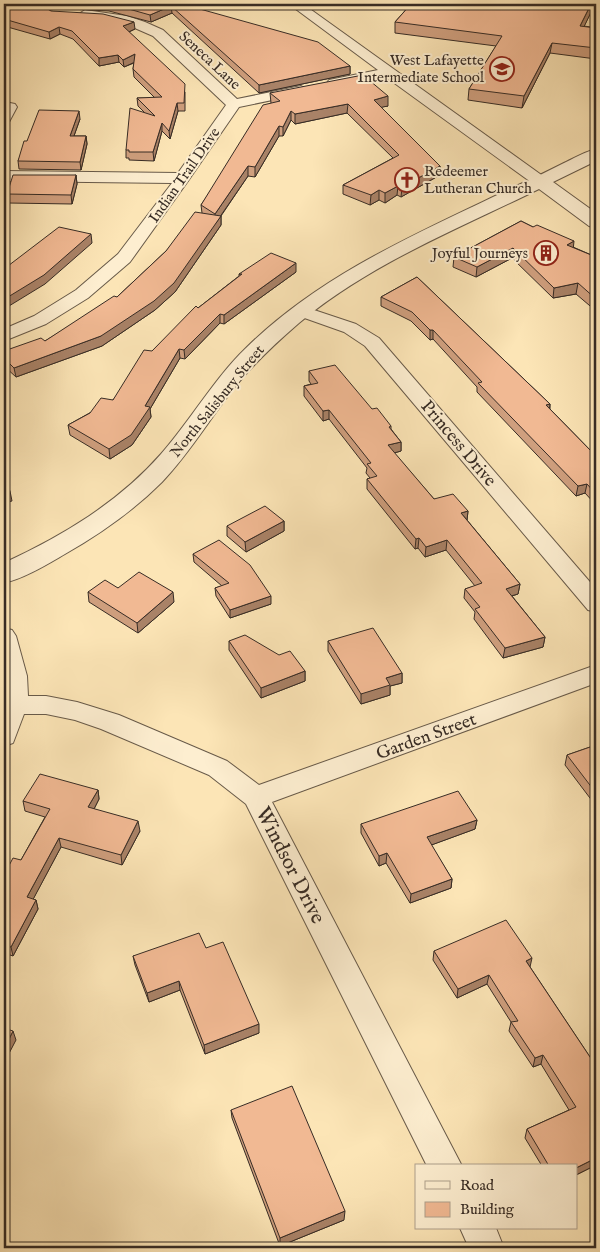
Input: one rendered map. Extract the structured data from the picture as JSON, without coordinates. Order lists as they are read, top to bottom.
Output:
{
  "streets": {
    "street": [
      "Seneca Lane",
      "Indian Trail Drive",
      "North Salisbury Street",
      "Princess Drive",
      "Garden Street",
      "Windsor Drive"
    ]
  },
  "crossings": [
    ["Seneca Lane", "Indian Trail Drive"],
    ["North Salisbury Street", "Princess Drive"],
    ["Garden Street", "Windsor Drive"]
  ],
  "places": {
    "school or university": ["West Lafayette Intermediate School"],
    "church": ["Redeemer Lutheran Church"],
    "building": ["Joyful Journeys"]
  },
  "legend": ["Road", "Building"]
}
